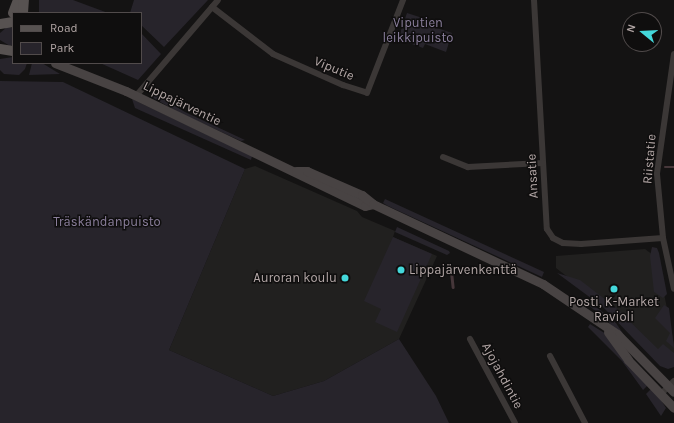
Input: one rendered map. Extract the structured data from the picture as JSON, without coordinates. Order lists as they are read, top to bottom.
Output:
{
  "streets": {
    "main road": ["Lippajärventie"],
    "street": [
      "Viputie",
      "Riistatie",
      "Ansatie",
      "Ajojahdintie"
    ]
  },
  "crossings": [
    ["Riistatie", "Ansatie"]
  ],
  "parks": ["Viputien leikkipuisto", "Träskändanpuisto"],
  "places": ["Lippajärvenkenttä", "Auroran koulu", "Posti, K-Market Ravioli"],
  "legend": ["Road", "Park"],
  "north": "left"
}
